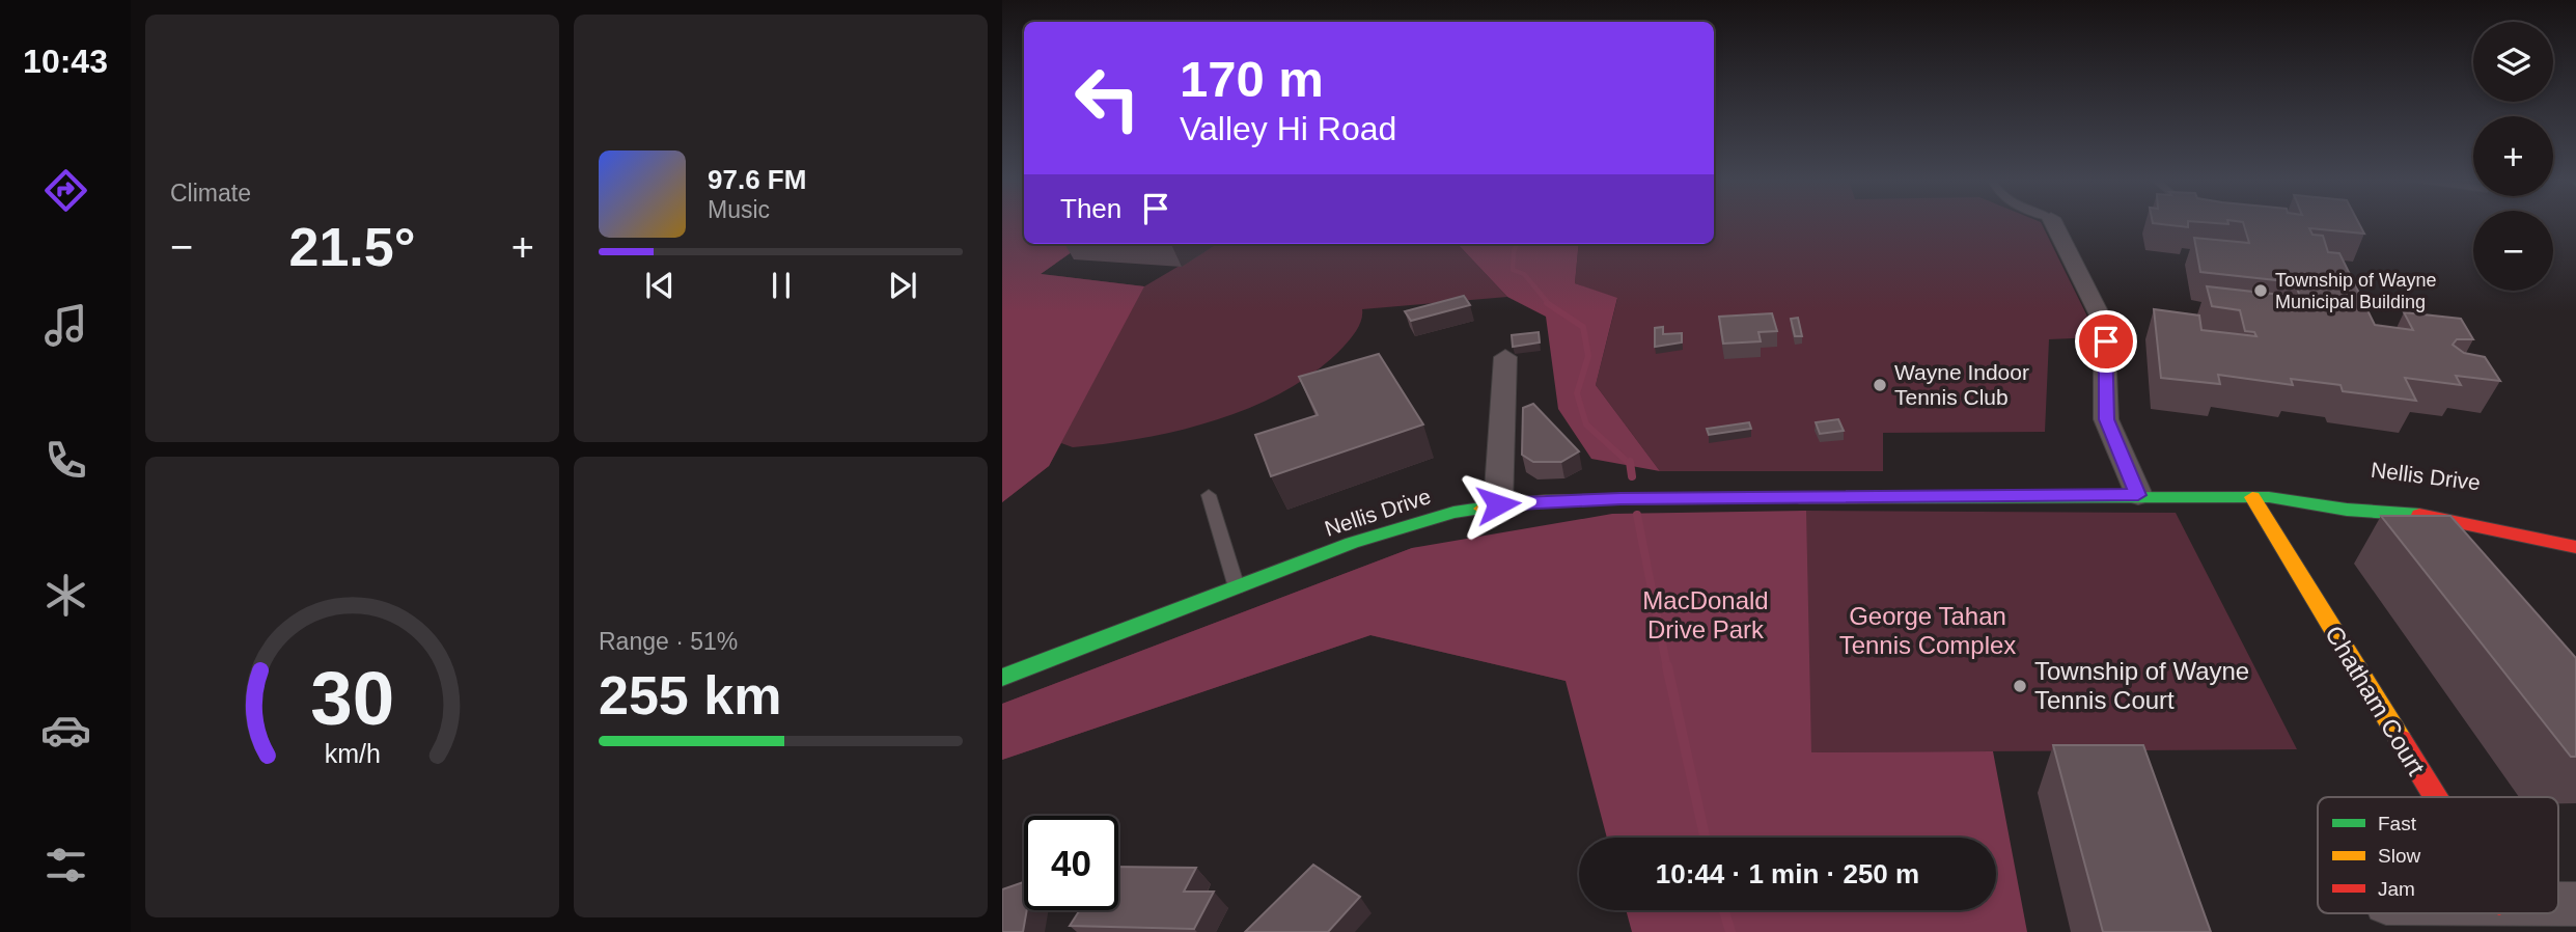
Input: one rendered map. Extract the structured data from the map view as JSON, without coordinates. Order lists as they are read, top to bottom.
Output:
{
  "streets": {
    "street": ["Nellis Drive", "Chatham Court"]
  },
  "crossings": [
    ["Nellis Drive", "Chatham Court"]
  ],
  "parks": ["MacDonald Drive Park", "George Tahan Tennis Complex"],
  "places": ["Township of Wayne Municipal Building", "Wayne Indoor Tennis Club", "Township of Wayne Tennis Court"],
  "legend": ["Fast", "Slow", "Jam"],
  "page": {
    "tabs": "10:43",
    "tile": [
      "Climate",
      ["Range · 51%", "255 km"]
    ],
    "map_buttons": ["+", "−"],
    "turn": ["170 m", "Valley Hi Road"],
    "song": ["97.6 FM", "Music"],
    "then": "Then",
    "heat": ["−", "21.5°", "+"],
    "limit": "40",
    "trip": "10:44 · 1 min · 250 m",
    "gauge": ["30", "km/h"]
  }
}
